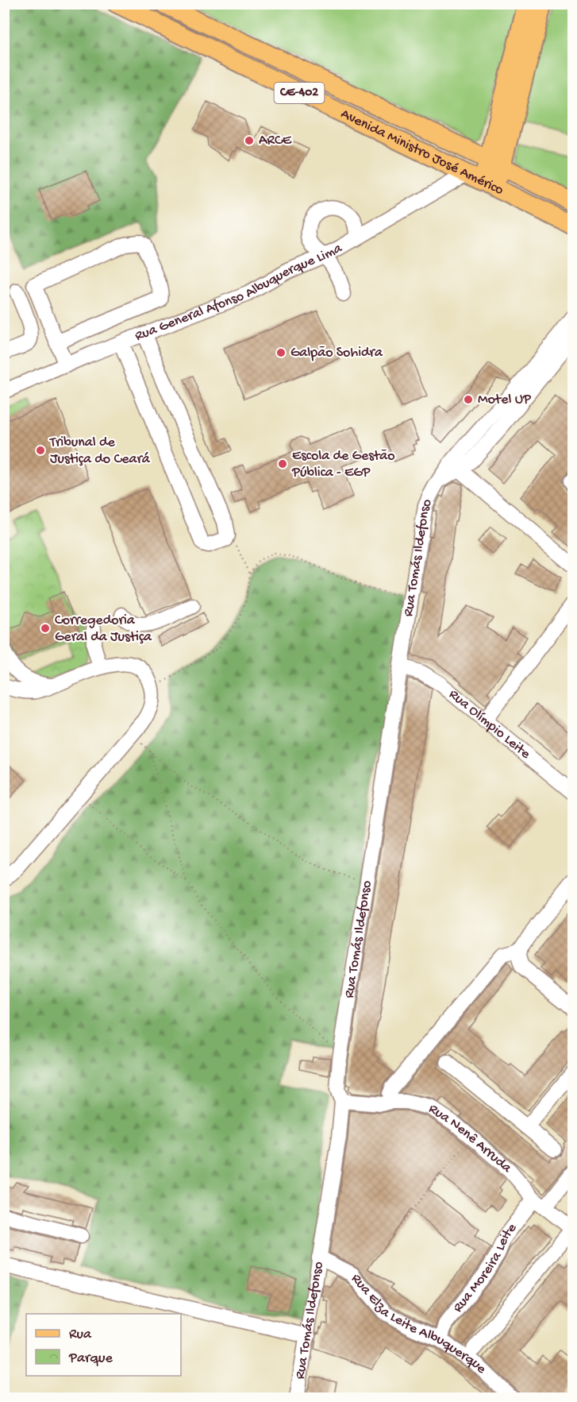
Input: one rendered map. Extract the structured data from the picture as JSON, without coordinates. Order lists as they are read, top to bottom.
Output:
{
  "streets": {
    "main road": ["CE-402", "Avenida Ministro José Américo"],
    "street": [
      "Rua General Afonso Albuquerque Lima",
      "Rua Tomás Ildefonso",
      "Rua Olímpio Leite",
      "Rua Nenê Arruda",
      "Rua Moreira Leite",
      "Rua Elza Leite Albuquerque"
    ]
  },
  "crossings": [
    ["Avenida Ministro José Américo", "Rua General Afonso Albuquerque Lima"],
    ["Rua Tomás Ildefonso", "Rua Olímpio Leite"],
    ["Rua Tomás Ildefonso", "Rua Nenê Arruda"],
    ["Rua Tomás Ildefonso", "Rua Elza Leite Albuquerque"],
    ["Rua Nenê Arruda", "Rua Moreira Leite"],
    ["Rua Moreira Leite", "Rua Elza Leite Albuquerque"]
  ],
  "places": [
    "ARCE",
    "Galpão Sohidra",
    "Motel UP",
    "Tribunal de Justiça do Ceará",
    "Escola de Gestão Pública - EGP",
    "Corregedoria Geral da Justiça"
  ],
  "legend": ["Rua", "Parque"]
}
